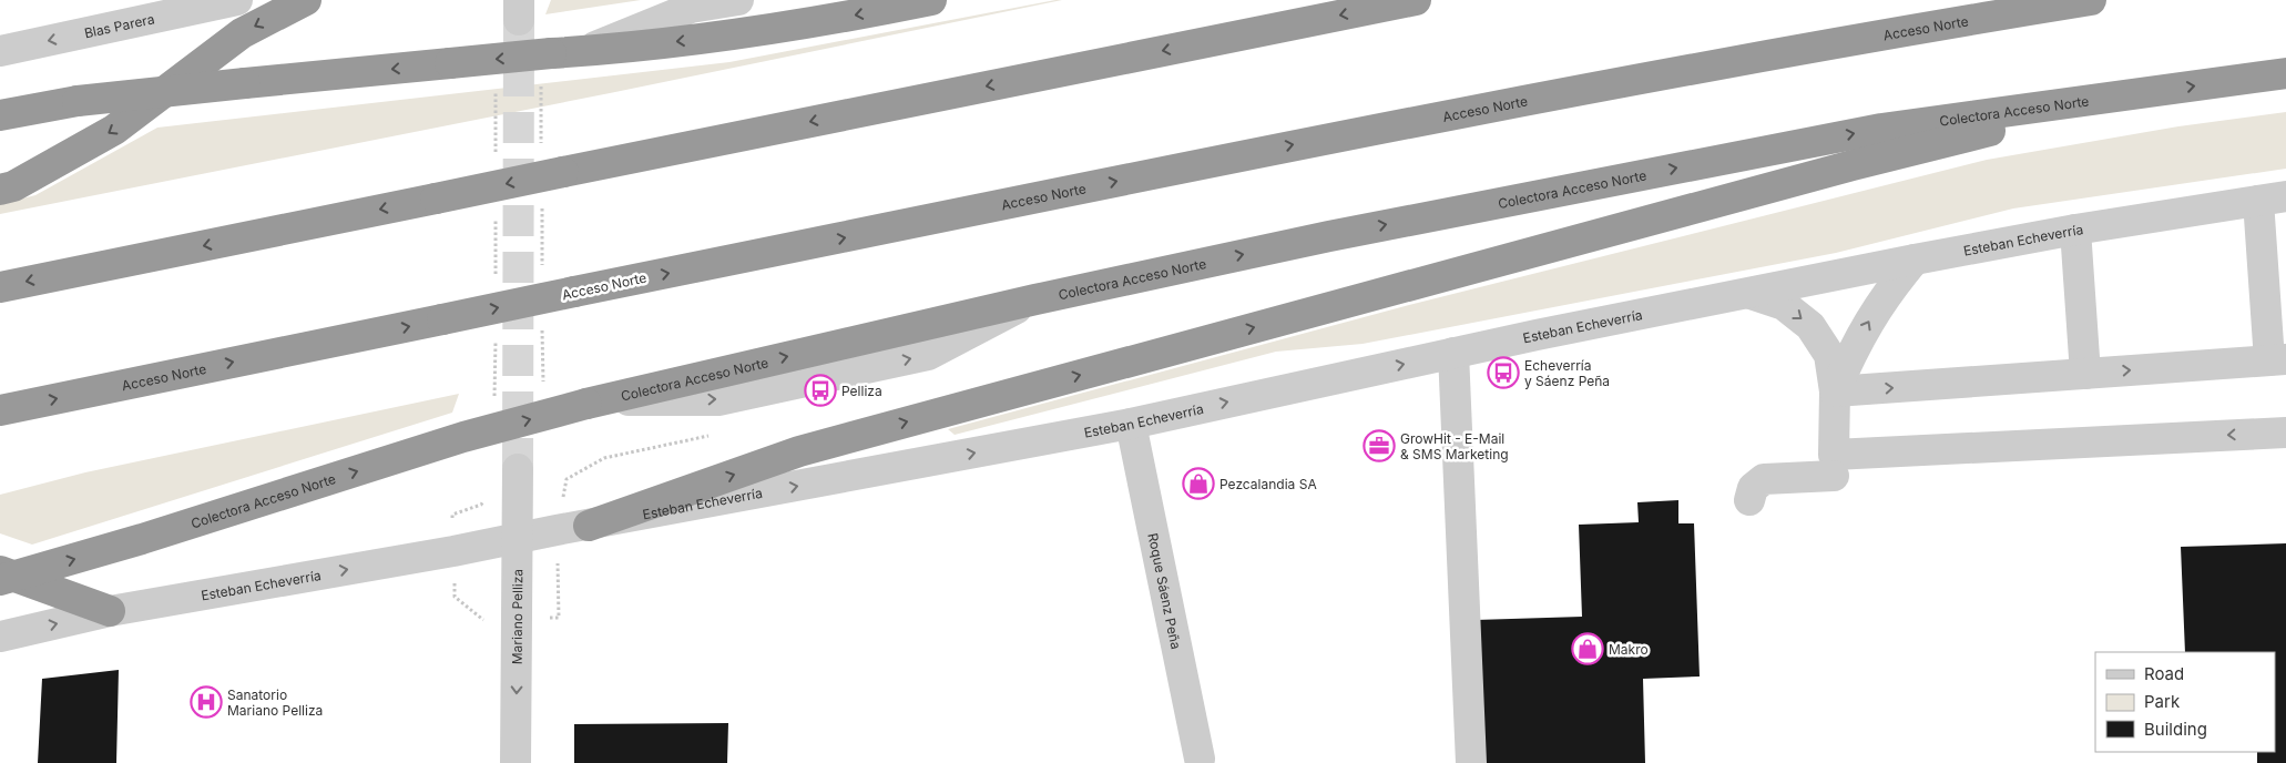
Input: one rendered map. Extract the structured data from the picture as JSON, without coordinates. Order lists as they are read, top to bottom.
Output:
{
  "streets": {
    "highway": ["Acceso Norte", "Colectora Acceso Norte"],
    "street": [
      "Blas Parera",
      "Esteban Echeverría",
      "Roque Sáenz Peña",
      "Mariano Pelliza"
    ]
  },
  "crossings": [
    ["Esteban Echeverría", "Roque Sáenz Peña"],
    ["Esteban Echeverría", "Mariano Pelliza"]
  ],
  "one_way": ["Blas Parera", "Esteban Echeverría", "Mariano Pelliza"],
  "places": {
    "bus stop": ["Echeverría y Sáenz Peña", "Pelliza"],
    "office": ["GrowHit - E-Mail & SMS Marketing"],
    "shop": ["Pezcalandia SA", "Makro"],
    "hospital": ["Sanatorio Mariano Pelliza"]
  },
  "legend": ["Road", "Park", "Building"]
}
